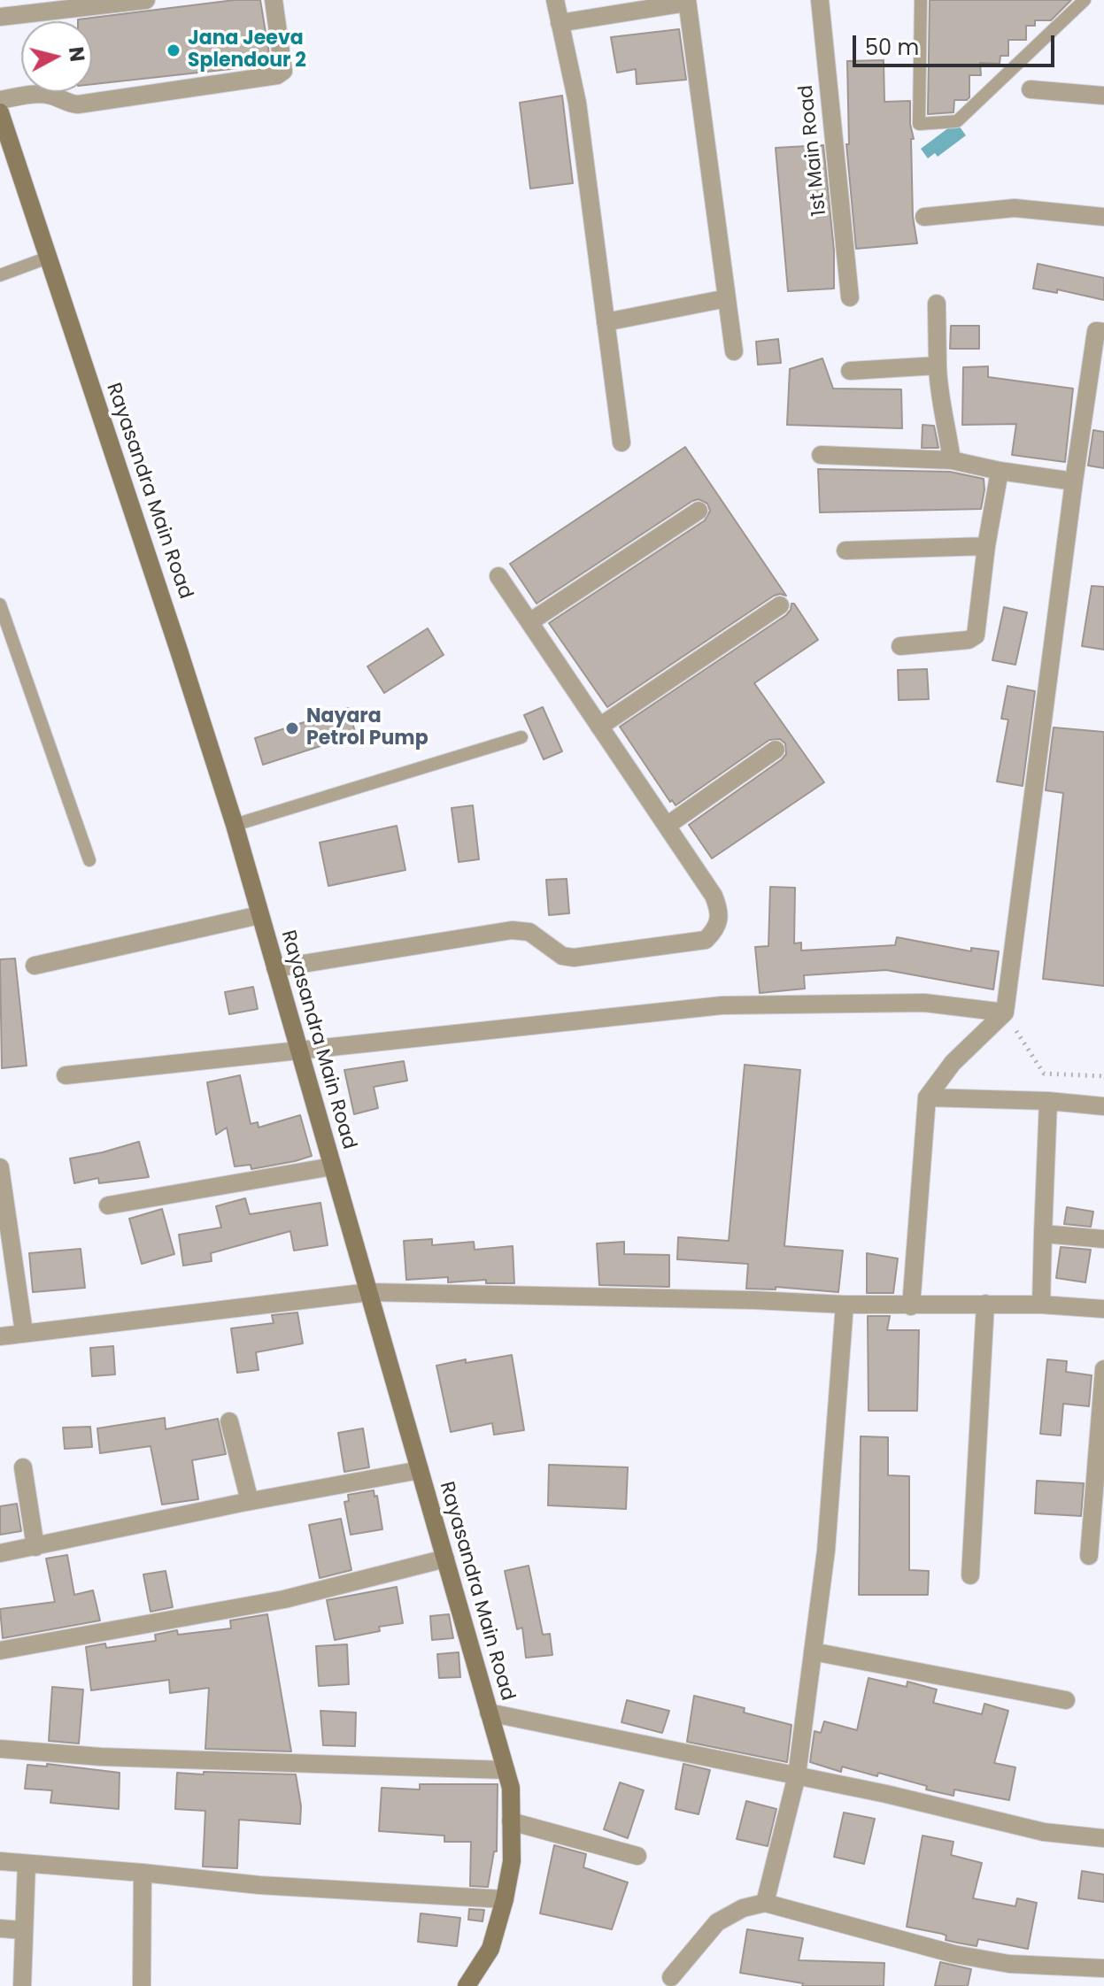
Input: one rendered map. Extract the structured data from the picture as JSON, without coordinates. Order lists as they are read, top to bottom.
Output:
{
  "streets": {
    "street": ["1st Main Road", "Rayasandra Main Road"]
  },
  "places": ["Jana Jeeva Splendour 2", "Nayara Petrol Pump"],
  "scale_bar": "50 m",
  "north": "right"
}
